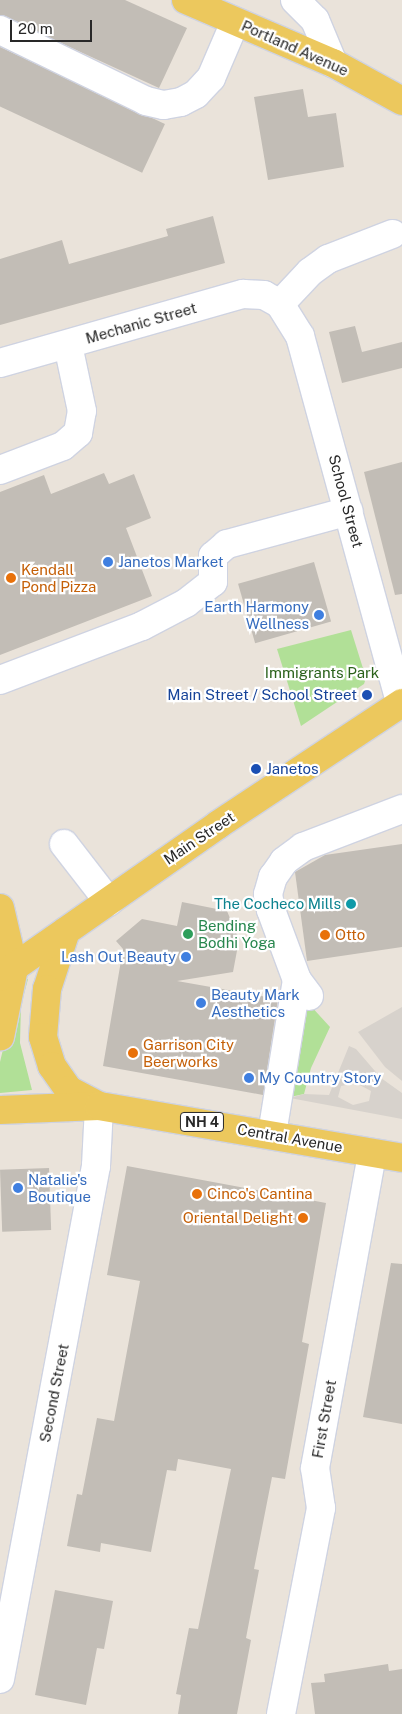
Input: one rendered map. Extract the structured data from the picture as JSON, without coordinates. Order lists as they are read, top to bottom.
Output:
{
  "streets": {
    "main road": [
      "Portland Avenue",
      "Main Street",
      "NH 4",
      "Central Avenue"
    ],
    "street": [
      "Mechanic Street",
      "School Street",
      "Second Street",
      "First Street"
    ]
  },
  "crossings": [
    ["Mechanic Street", "School Street"],
    ["School Street", "Main Street"],
    ["Central Avenue", "Second Street"],
    ["Central Avenue", "First Street"]
  ],
  "parks": ["Immigrants Park"],
  "places": [
    "Janetos Market",
    "Kendall Pond Pizza",
    "Earth Harmony Wellness",
    "Main Street / School Street",
    "Janetos",
    "The Cocheco Mills",
    "Bending Bodhi Yoga",
    "Otto",
    "Lash Out Beauty",
    "Beauty Mark Aesthetics",
    "Garrison City Beerworks",
    "My Country Story",
    "Natalie's Boutique",
    "Cinco's Cantina",
    "Oriental Delight"
  ],
  "scale_bar": "20 m"
}
